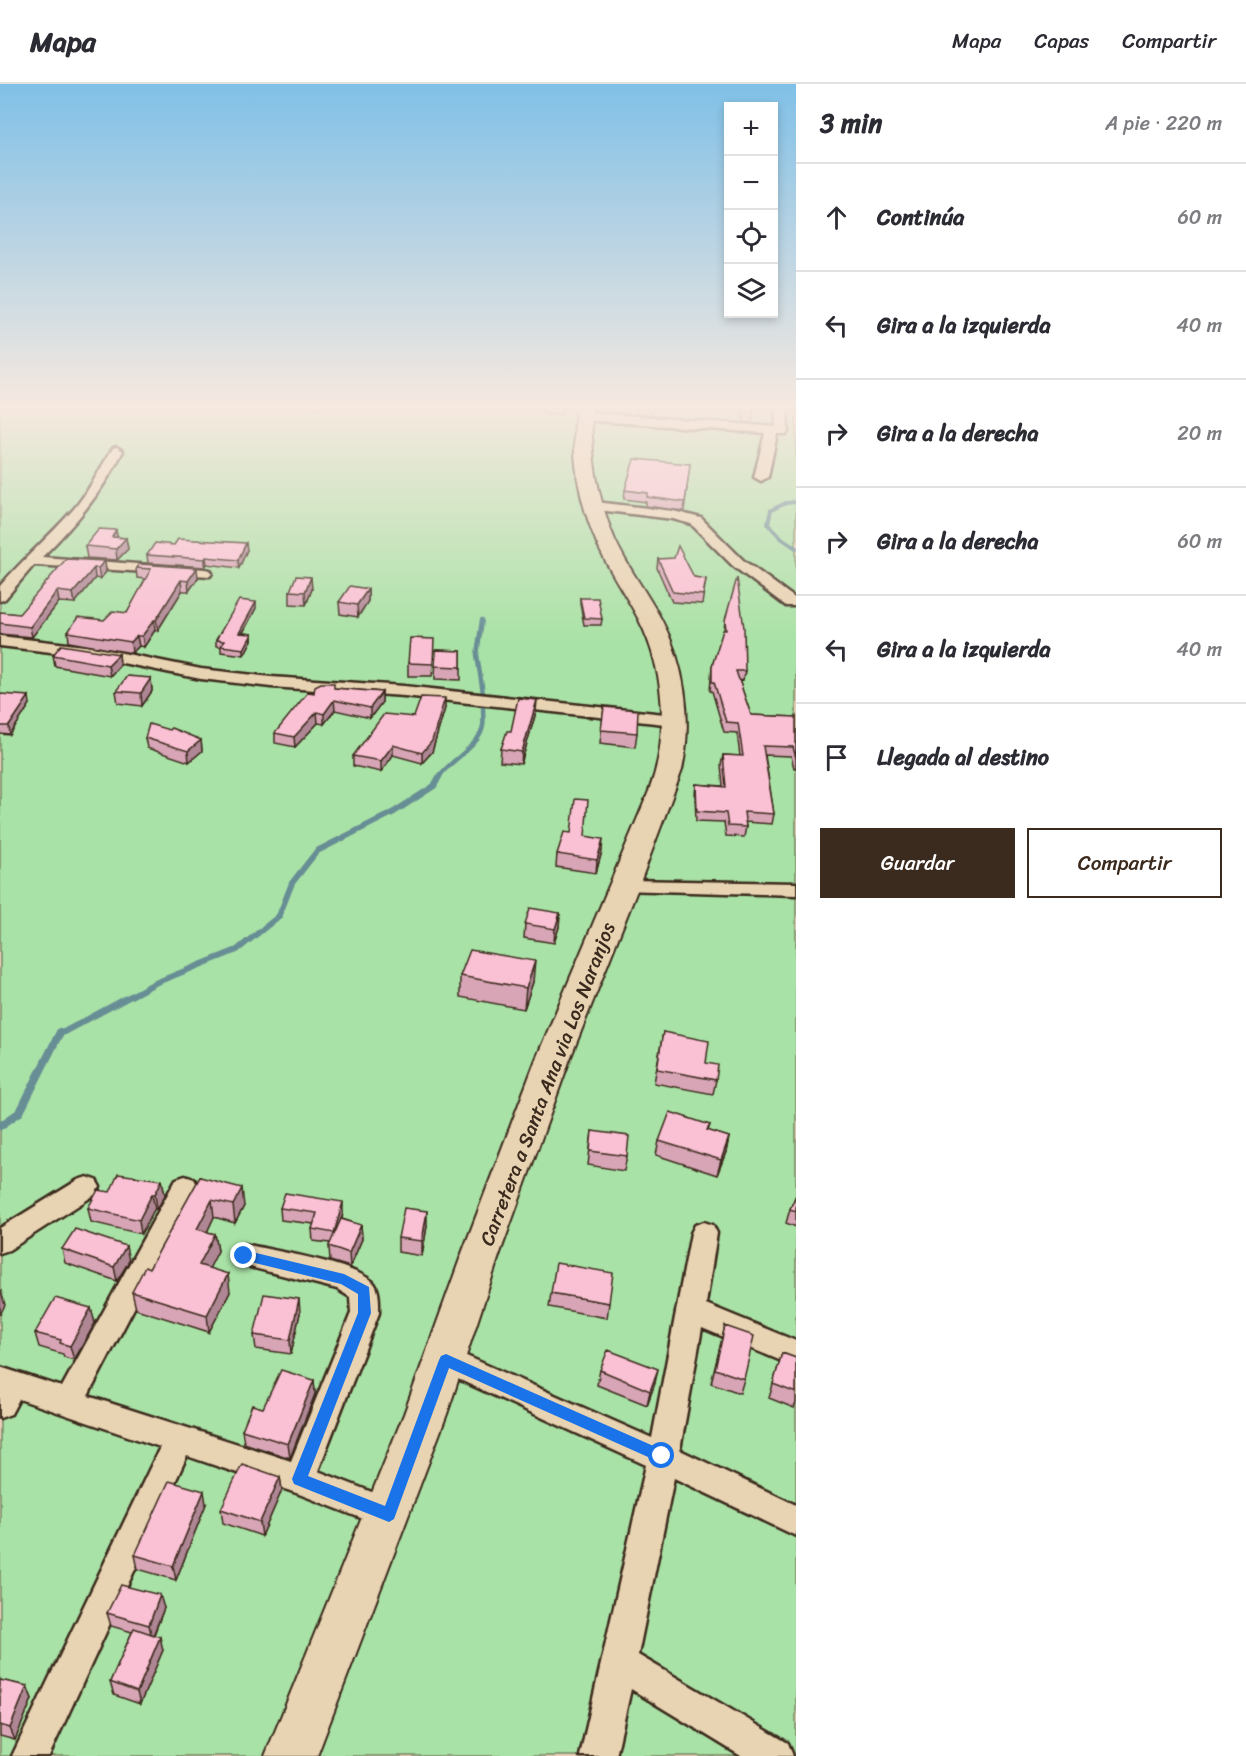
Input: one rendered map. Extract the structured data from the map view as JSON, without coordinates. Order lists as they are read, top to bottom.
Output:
{
  "streets": {
    "main road": ["Carretera a Santa Ana via Los Naranjos"]
  },
  "page": {
    "header": "Mapa",
    "nav": ["Mapa", "Capas", "Compartir"],
    "heading": ["3 min", "A pie · 220 m"],
    "map_buttons": ["+", "−"],
    "list": [
      ["Continúa", "60 m"],
      ["Gira a la izquierda", "40 m"],
      ["Gira a la derecha", "20 m"],
      ["Gira a la derecha", "60 m"],
      ["Gira a la izquierda", "40 m"],
      "Llegada al destino"
    ],
    "buttons": ["Guardar", "Compartir"]
  }
}
